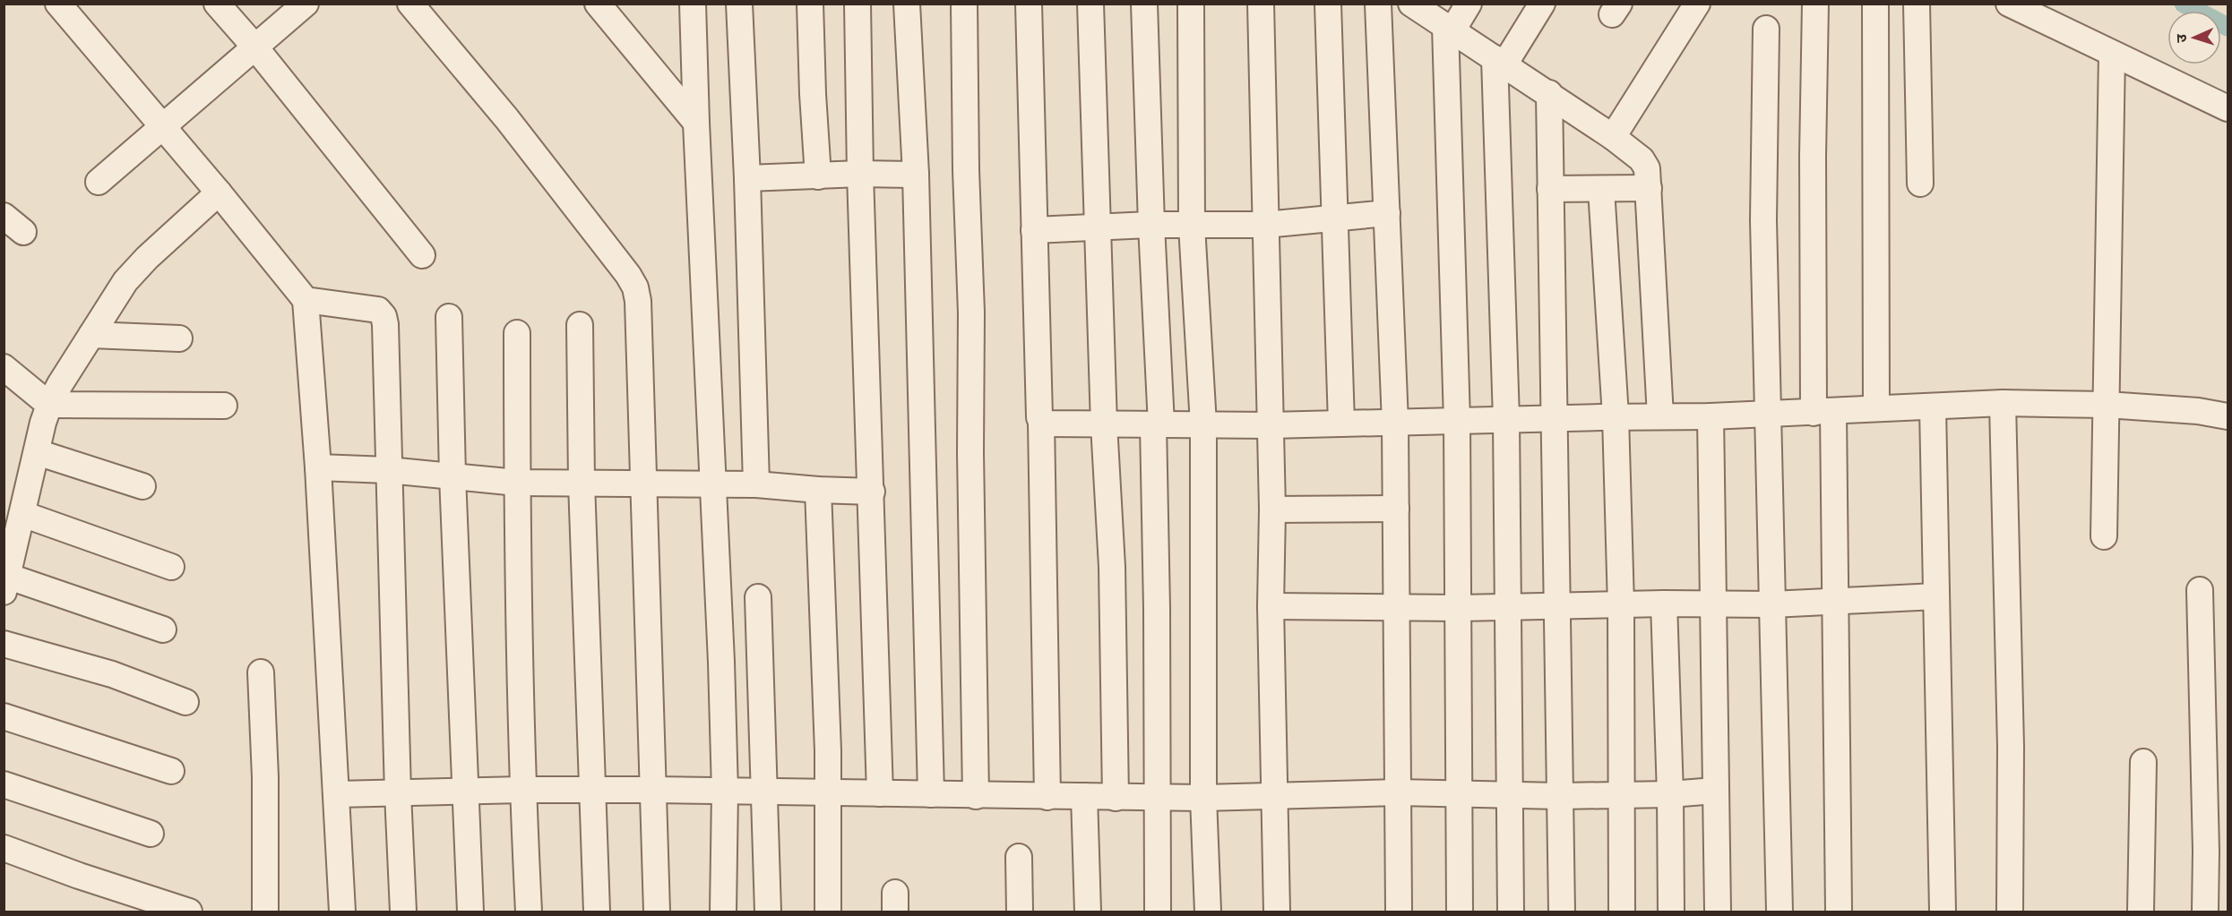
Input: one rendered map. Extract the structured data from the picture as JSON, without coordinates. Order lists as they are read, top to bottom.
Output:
{
  "north": "left"
}
